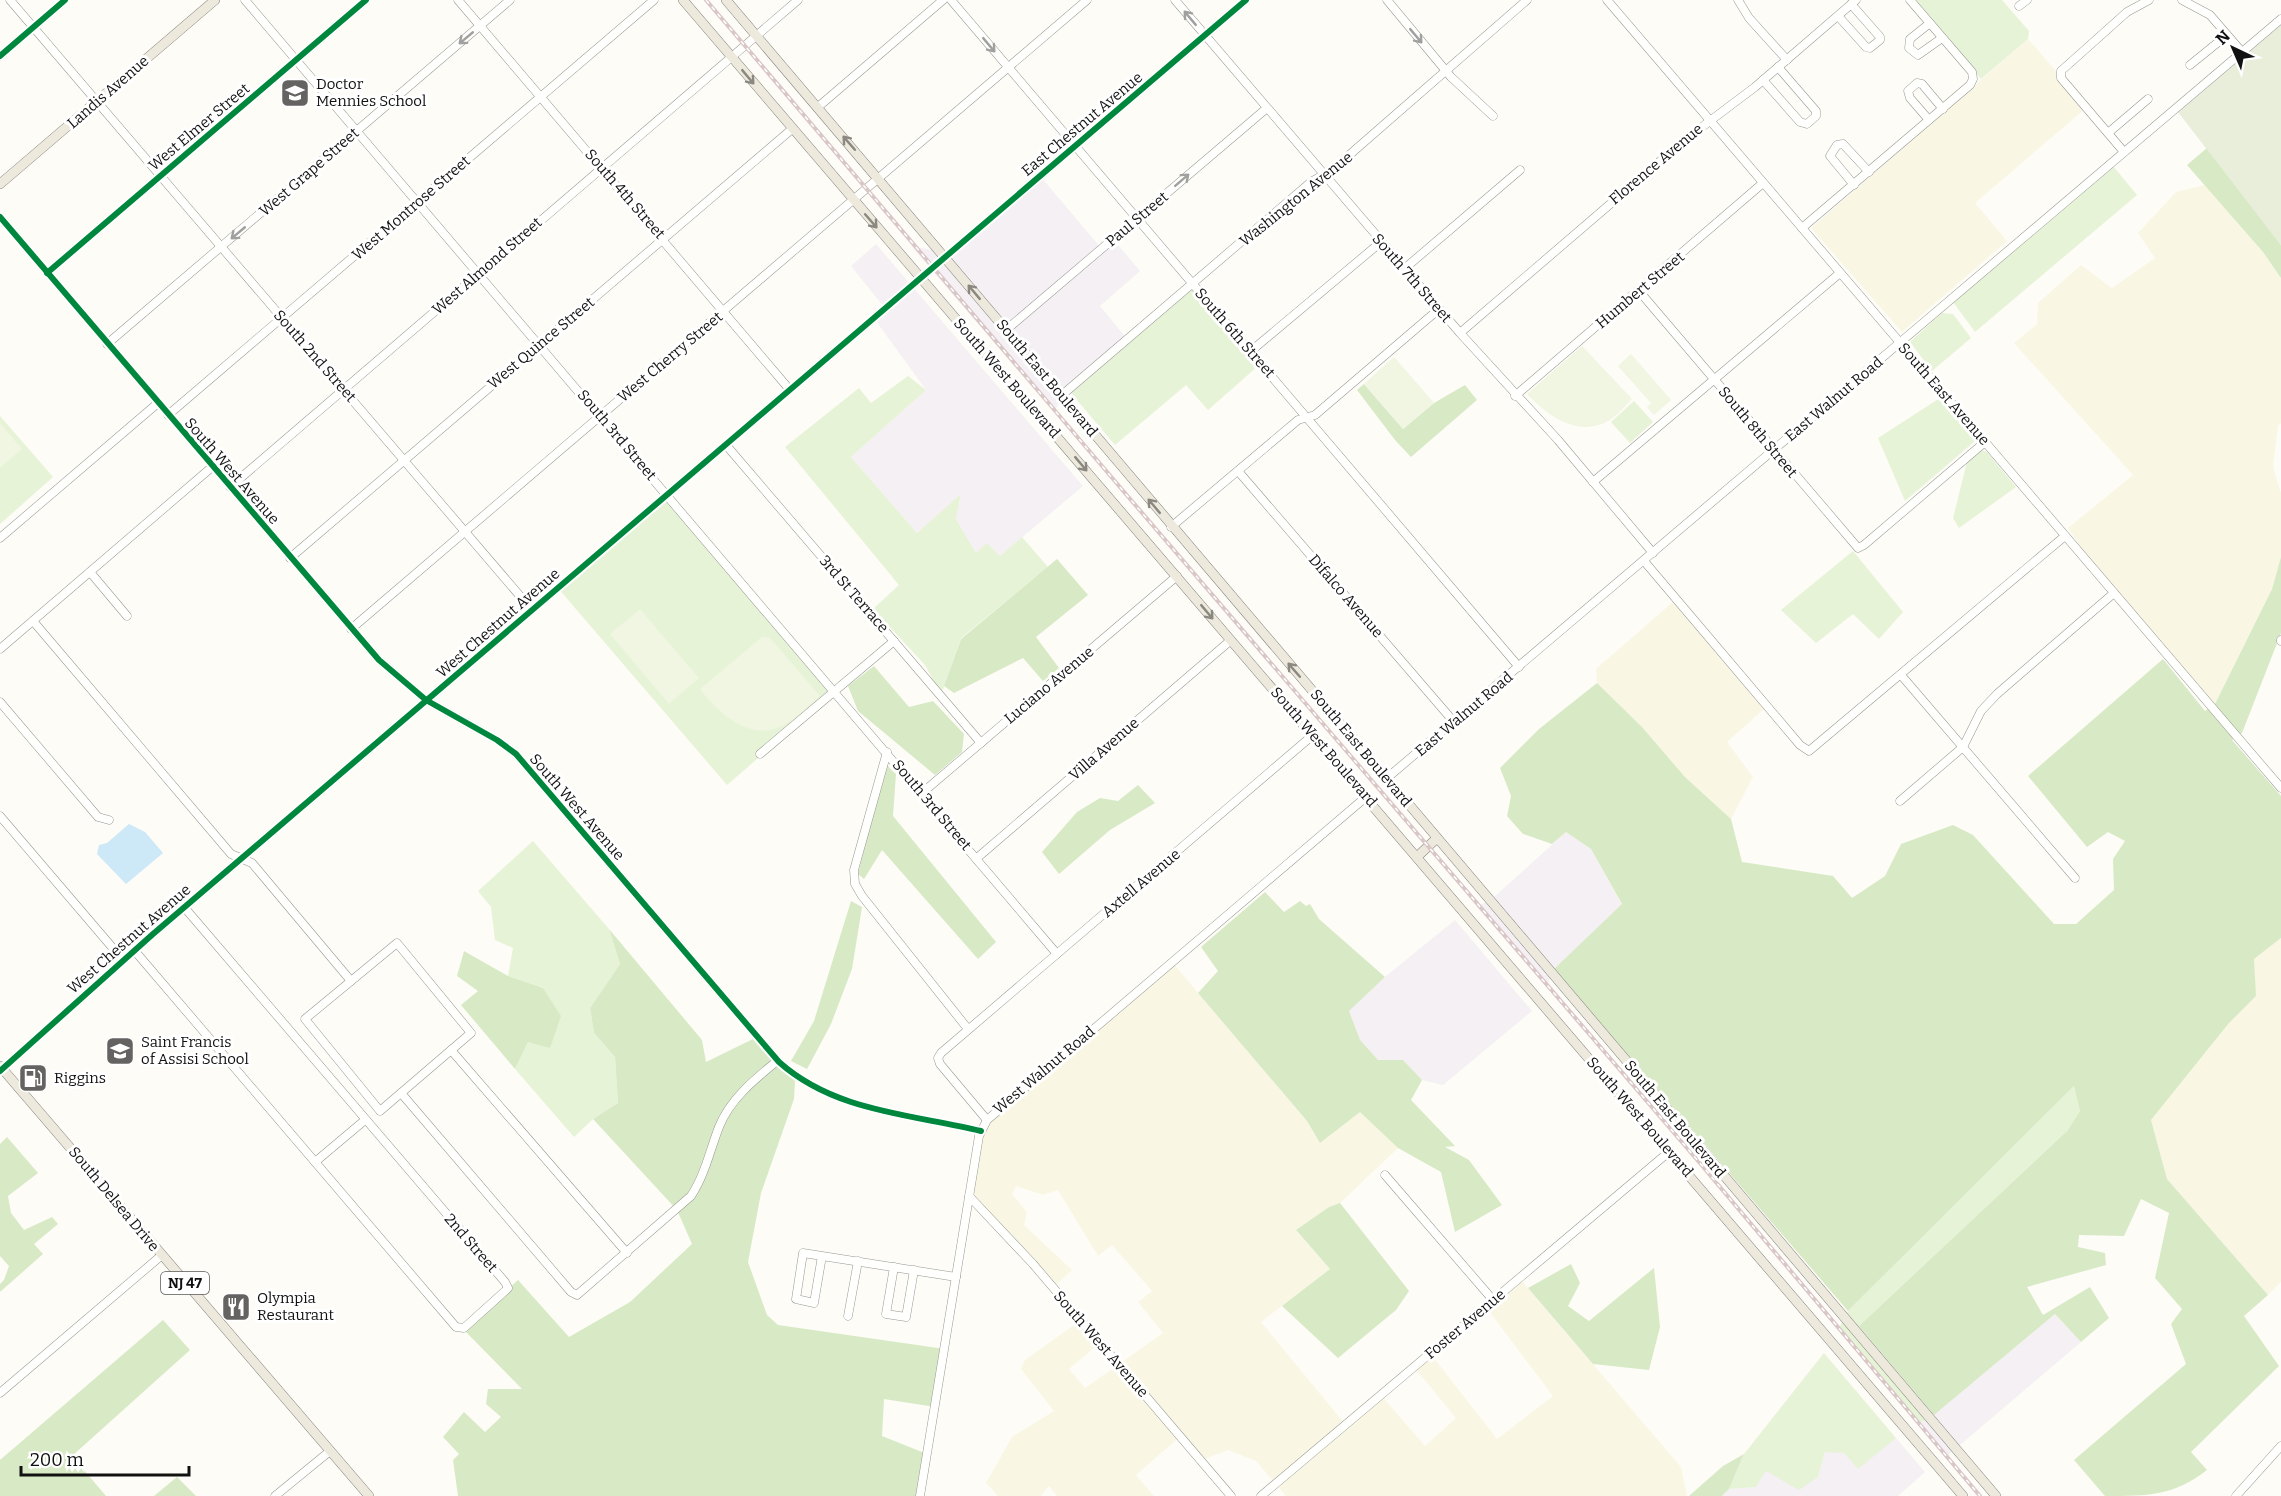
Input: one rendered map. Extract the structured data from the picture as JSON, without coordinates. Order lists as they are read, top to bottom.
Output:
{
  "streets": {
    "main road": [
      "Landis Avenue",
      "South West Boulevard",
      "South East Boulevard",
      "South Delsea Drive",
      "NJ 47"
    ],
    "street": [
      "East Chestnut Avenue",
      "West Elmer Street",
      "Florence Avenue",
      "West Grape Street",
      "South 4th Street",
      "Washington Avenue",
      "West Montrose Street",
      "Paul Street",
      "West Almond Street",
      "South 7th Street",
      "Humbert Street",
      "South 6th Street",
      "West Quince Street",
      "South 2nd Street",
      "West Cherry Street",
      "South East Avenue",
      "East Walnut Road",
      "South 8th Street",
      "South 3rd Street",
      "South West Avenue",
      "3rd St Terrace",
      "Difalco Avenue",
      "West Chestnut Avenue",
      "Luciano Avenue",
      "Villa Avenue",
      "Axtell Avenue",
      "West Walnut Road",
      "2nd Street",
      "Foster Avenue"
    ]
  },
  "crossings": [
    ["Landis Avenue", "South 2nd Street"],
    ["East Chestnut Avenue", "South 7th Street"],
    ["East Chestnut Avenue", "South 6th Street"],
    ["East Chestnut Avenue", "South East Boulevard"],
    ["East Chestnut Avenue", "West Chestnut Avenue"],
    ["West Elmer Street", "South 2nd Street"],
    ["West Elmer Street", "South 3rd Street"],
    ["West Elmer Street", "South West Avenue"],
    ["Florence Avenue", "South 7th Street"],
    ["Florence Avenue", "South East Avenue"],
    ["West Grape Street", "South 4th Street"],
    ["West Grape Street", "South 2nd Street"],
    ["West Grape Street", "South 3rd Street"],
    ["West Grape Street", "South West Avenue"],
    ["South 4th Street", "West Montrose Street"],
    ["South 4th Street", "West Almond Street"],
    ["South 4th Street", "West Quince Street"],
    ["South 4th Street", "West Cherry Street"],
    ["South 4th Street", "West Chestnut Avenue"],
    ["Washington Avenue", "South 7th Street"],
    ["Washington Avenue", "South 6th Street"],
    ["Washington Avenue", "South East Boulevard"],
    ["West Montrose Street", "South 2nd Street"],
    ["West Montrose Street", "South 3rd Street"],
    ["West Montrose Street", "South West Avenue"],
    ["Paul Street", "South 7th Street"],
    ["Paul Street", "South 6th Street"],
    ["Paul Street", "South East Boulevard"],
    ["West Almond Street", "South 2nd Street"],
    ["West Almond Street", "South West Boulevard"],
    ["West Almond Street", "South East Boulevard"],
    ["West Almond Street", "South 3rd Street"],
    ["West Almond Street", "South West Avenue"],
    ["South 7th Street", "Humbert Street"],
    ["South 7th Street", "East Walnut Road"],
    ["Humbert Street", "South East Avenue"],
    ["Humbert Street", "South 8th Street"],
    ["South 6th Street", "West Cherry Street"],
    ["South 6th Street", "East Walnut Road"],
    ["West Quince Street", "South 2nd Street"],
    ["West Quince Street", "South West Boulevard"],
    ["West Quince Street", "South 3rd Street"],
    ["West Quince Street", "South West Avenue"],
    ["South 2nd Street", "West Cherry Street"],
    ["South 2nd Street", "West Chestnut Avenue"],
    ["West Cherry Street", "South West Boulevard"],
    ["West Cherry Street", "South East Boulevard"],
    ["West Cherry Street", "South 3rd Street"],
    ["West Cherry Street", "South West Avenue"],
    ["South West Boulevard", "West Chestnut Avenue"],
    ["South West Boulevard", "Luciano Avenue"],
    ["South West Boulevard", "Villa Avenue"],
    ["South West Boulevard", "Axtell Avenue"],
    ["South West Boulevard", "West Walnut Road"],
    ["South West Boulevard", "Foster Avenue"],
    ["South East Boulevard", "East Walnut Road"],
    ["South East Avenue", "East Walnut Road"],
    ["South East Avenue", "South 8th Street"],
    ["East Walnut Road", "South 8th Street"],
    ["East Walnut Road", "Difalco Avenue"],
    ["South 3rd Street", "West Chestnut Avenue"],
    ["South 3rd Street", "Luciano Avenue"],
    ["South 3rd Street", "Villa Avenue"],
    ["South 3rd Street", "Axtell Avenue"],
    ["South West Avenue", "West Chestnut Avenue"],
    ["South West Avenue", "West Walnut Road"],
    ["3rd St Terrace", "West Chestnut Avenue"],
    ["3rd St Terrace", "Luciano Avenue"],
    ["West Chestnut Avenue", "South Delsea Drive"],
    ["West Chestnut Avenue", "2nd Street"],
    ["Axtell Avenue", "West Walnut Road"]
  ],
  "one_way": ["West Grape Street", "Paul Street", "South East Boulevard"],
  "places": {
    "school or university": ["Doctor Mennies School", "Saint Francis of Assisi School"],
    "fuel station": ["Riggins"],
    "restaurant": ["Olympia Restaurant"]
  },
  "scale_bar": "200 m",
  "north": "top left"
}
